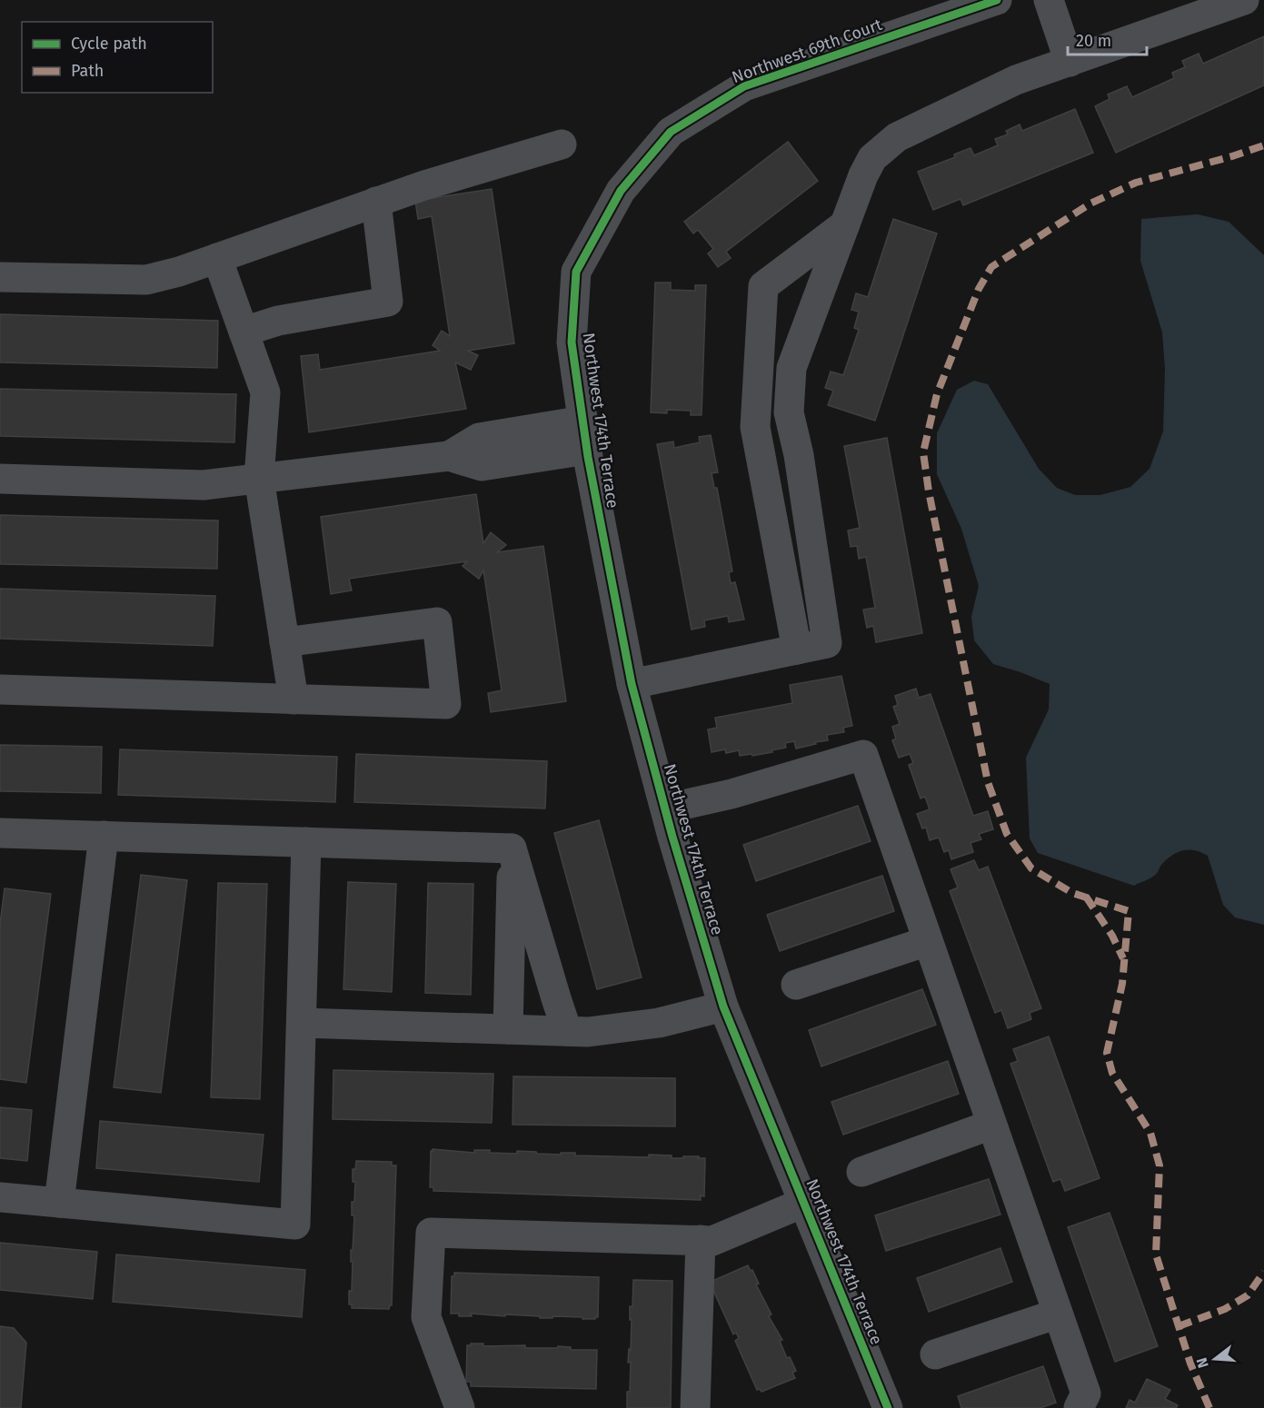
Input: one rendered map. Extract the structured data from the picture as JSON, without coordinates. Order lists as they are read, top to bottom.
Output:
{
  "streets": {
    "street": ["Northwest 69th Court", "Northwest 174th Terrace"]
  },
  "crossings": [
    ["Northwest 69th Court", "Northwest 174th Terrace"]
  ],
  "legend": ["Cycle path", "Path"],
  "scale_bar": "20 m",
  "north": "left"
}
